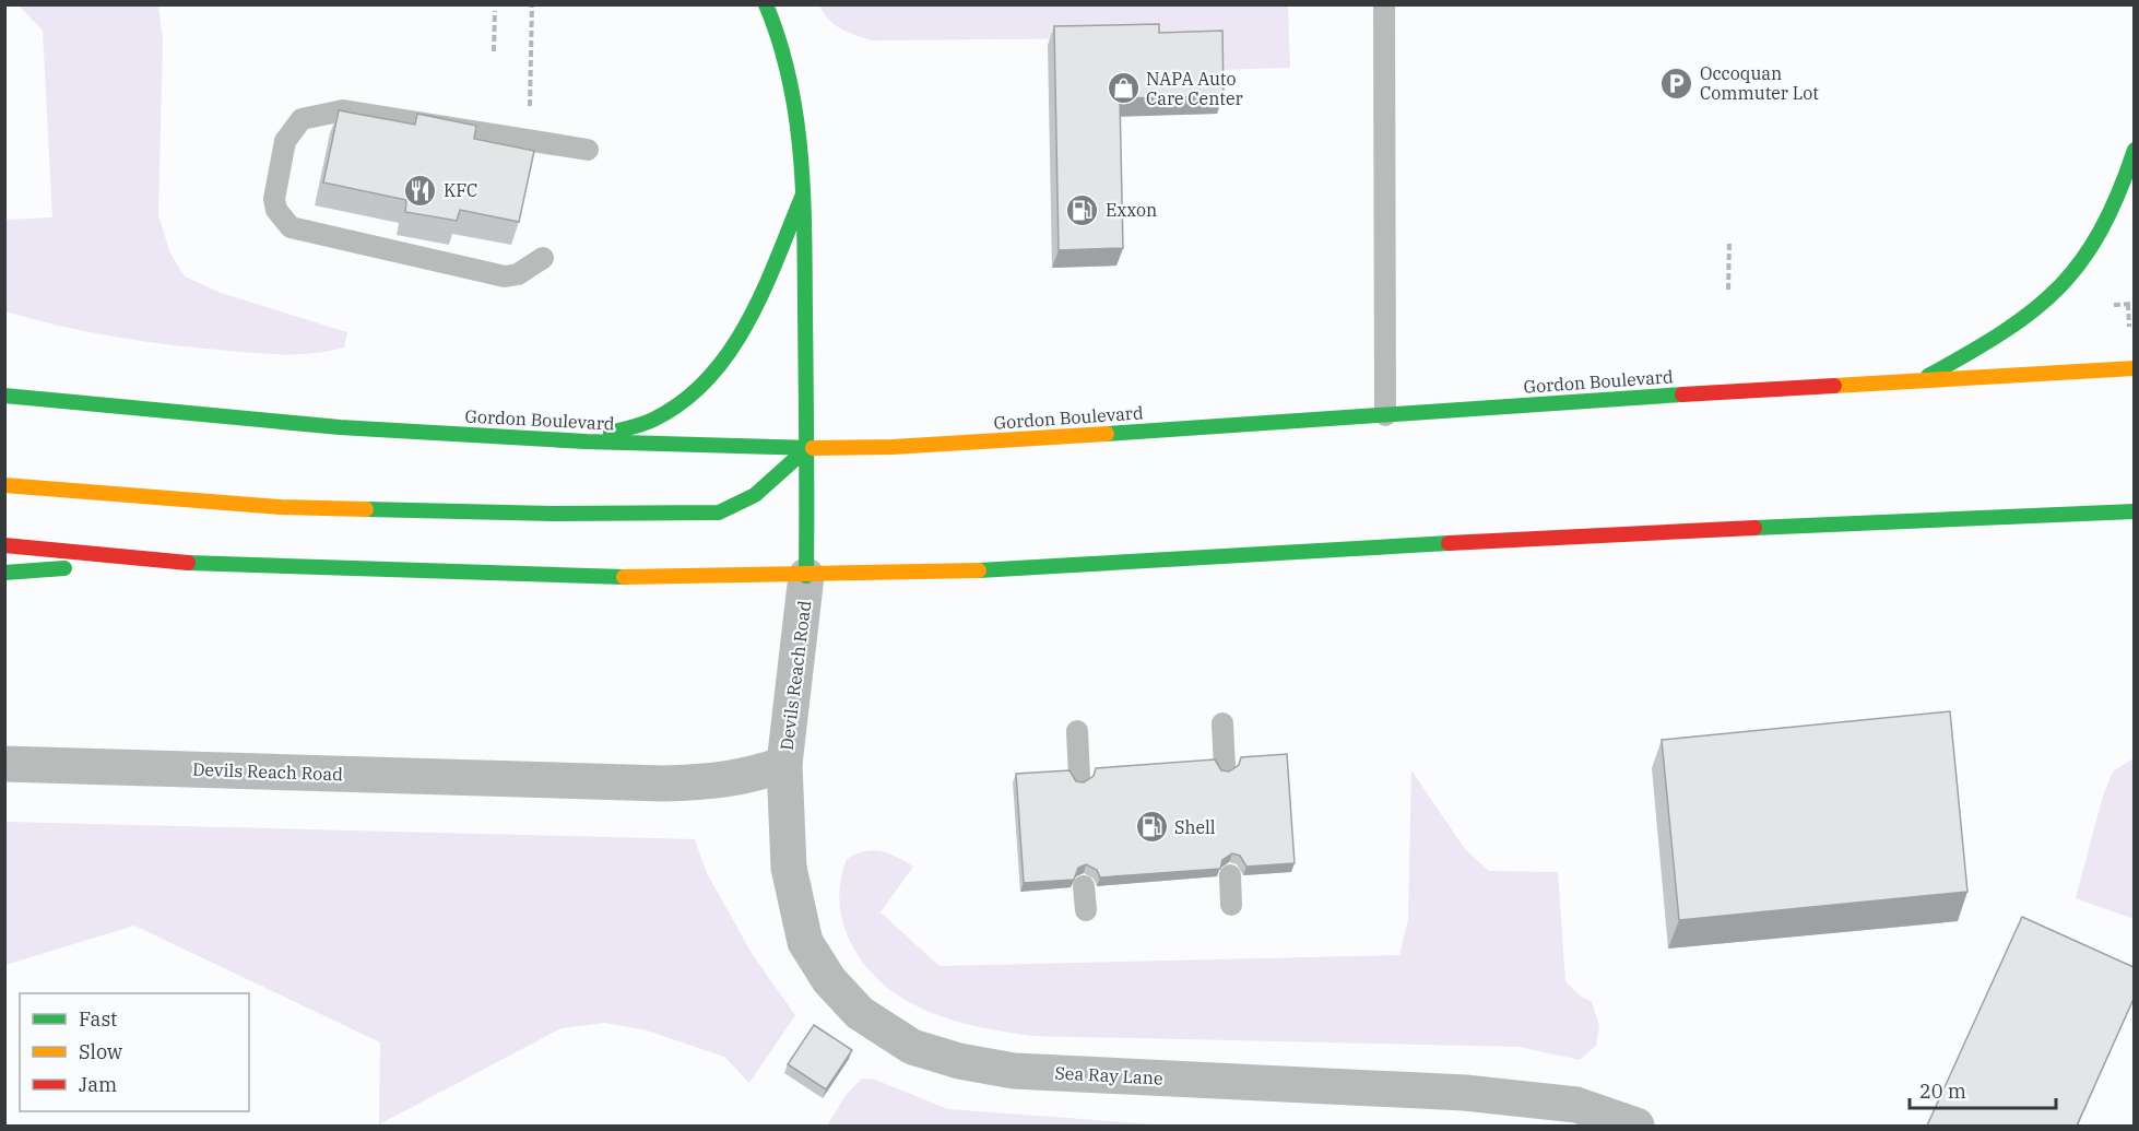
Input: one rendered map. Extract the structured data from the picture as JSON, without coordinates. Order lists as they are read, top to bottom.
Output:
{
  "streets": {
    "main road": ["Gordon Boulevard", "Devils Reach Road"],
    "street": ["Sea Ray Lane"]
  },
  "crossings": [
    ["Gordon Boulevard", "Devils Reach Road"],
    ["Devils Reach Road", "Sea Ray Lane"]
  ],
  "places": {
    "parking": ["Occoquan Commuter Lot"],
    "shop": ["NAPA Auto Care Center"],
    "restaurant": ["KFC"],
    "fuel station": ["Exxon", "Shell"]
  },
  "legend": ["Fast", "Slow", "Jam"],
  "scale_bar": "20 m"
}
